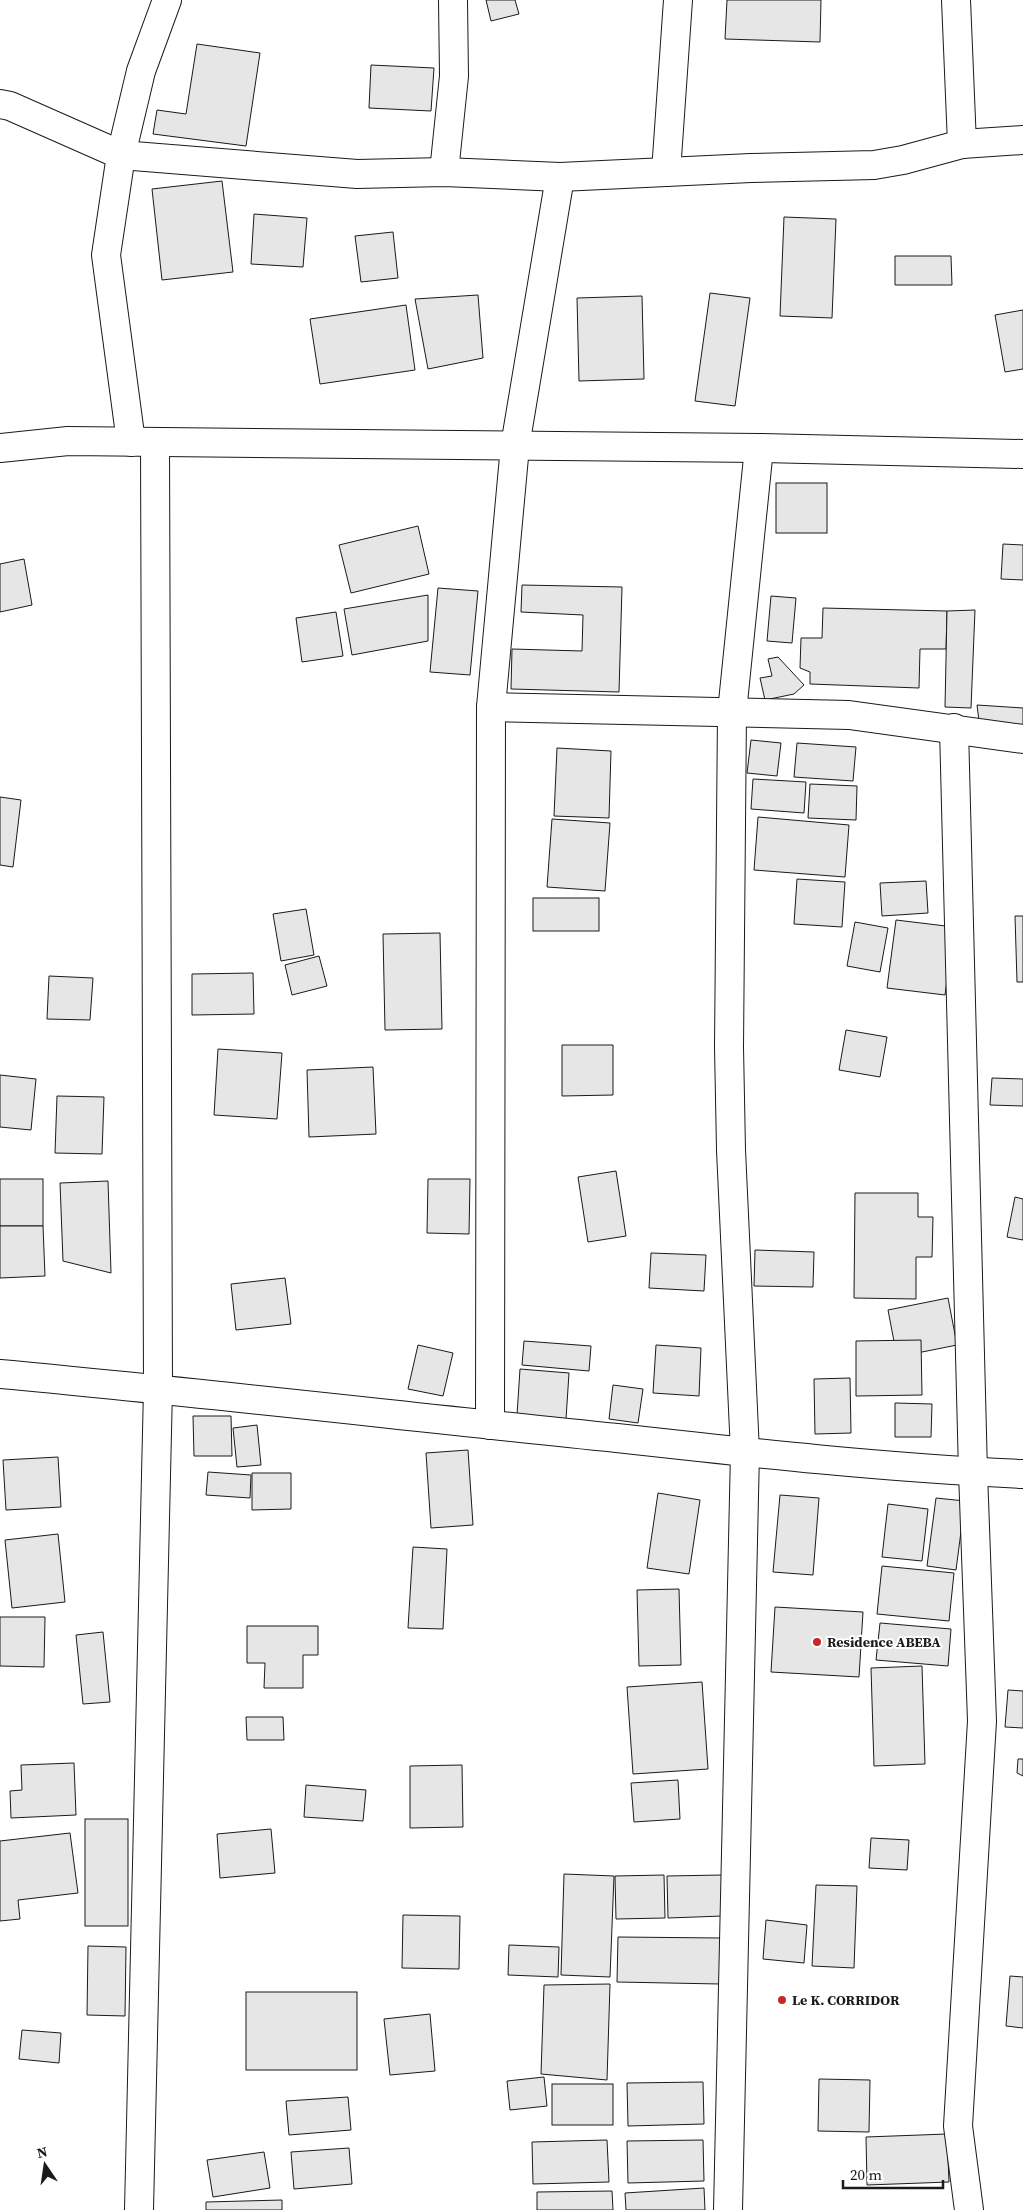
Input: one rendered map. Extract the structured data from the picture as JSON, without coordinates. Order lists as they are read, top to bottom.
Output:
{
  "places": ["Residence ABEBA", "Le K. CORRIDOR"],
  "scale_bar": "20 m",
  "north": "top"
}
